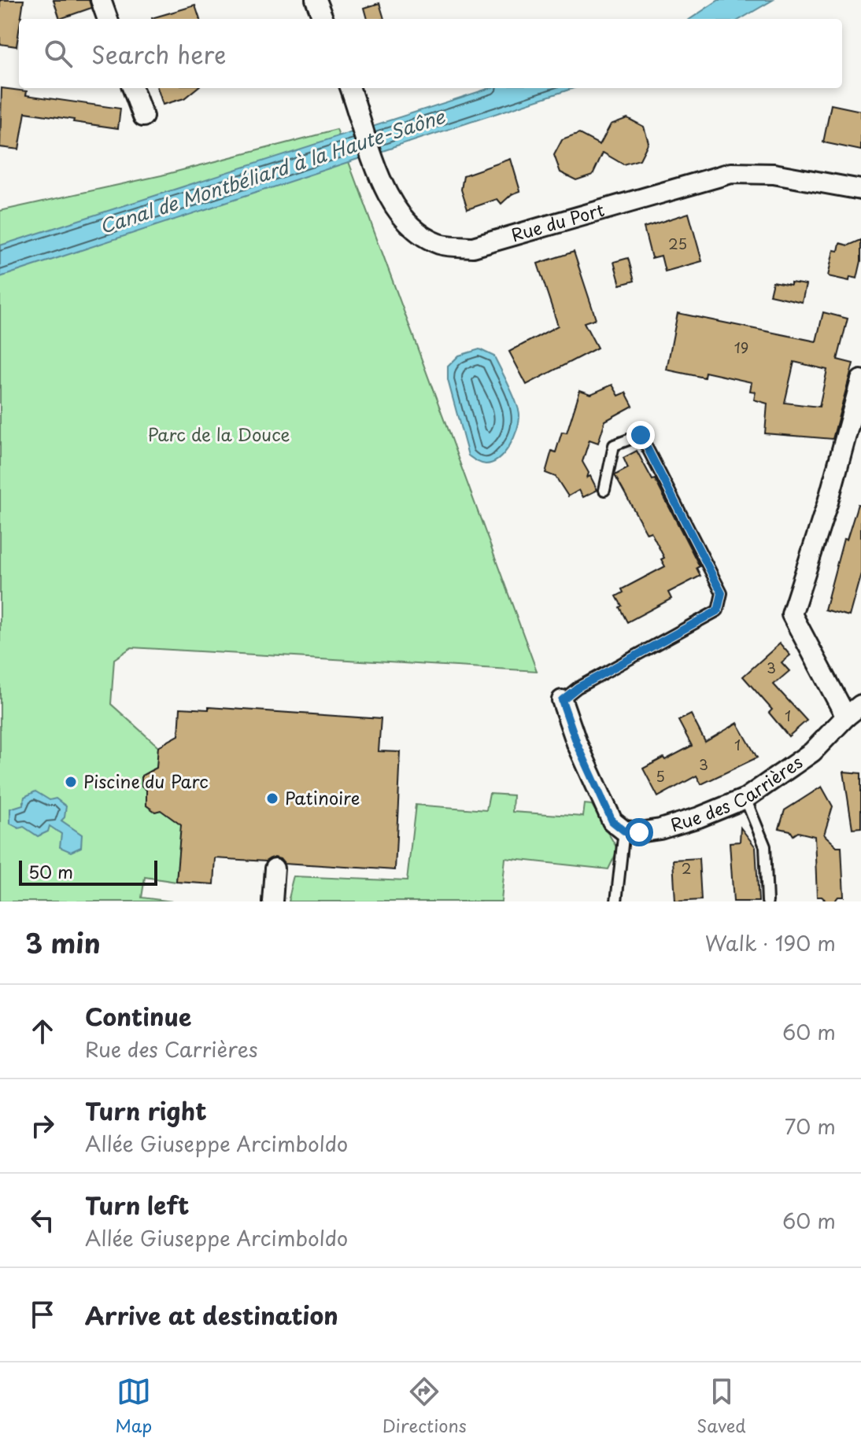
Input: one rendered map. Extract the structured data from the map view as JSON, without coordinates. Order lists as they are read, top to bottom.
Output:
{
  "streets": {
    "street": ["Rue du Port", "Rue des Carrières"]
  },
  "water": ["Canal de Montbéliard à la Haute-Saône"],
  "parks": ["Parc de la Douce"],
  "places": ["Piscine du Parc", "Patinoire"],
  "house_numbers": [
    "25",
    "19",
    "3",
    "1",
    "1",
    "3",
    "5",
    "2"
  ],
  "scale_bar": "50 m",
  "page": {
    "search": "Search here",
    "scale": "50 m",
    "heading": ["3 min", "Walk · 190 m"],
    "list": [
      ["Continue", "Rue des Carrières", "60 m"],
      ["Turn right", "Allée Giuseppe Arcimboldo", "70 m"],
      ["Turn left", "Allée Giuseppe Arcimboldo", "60 m"],
      "Arrive at destination"
    ],
    "nav": ["Map", "Directions", "Saved"]
  }
}
